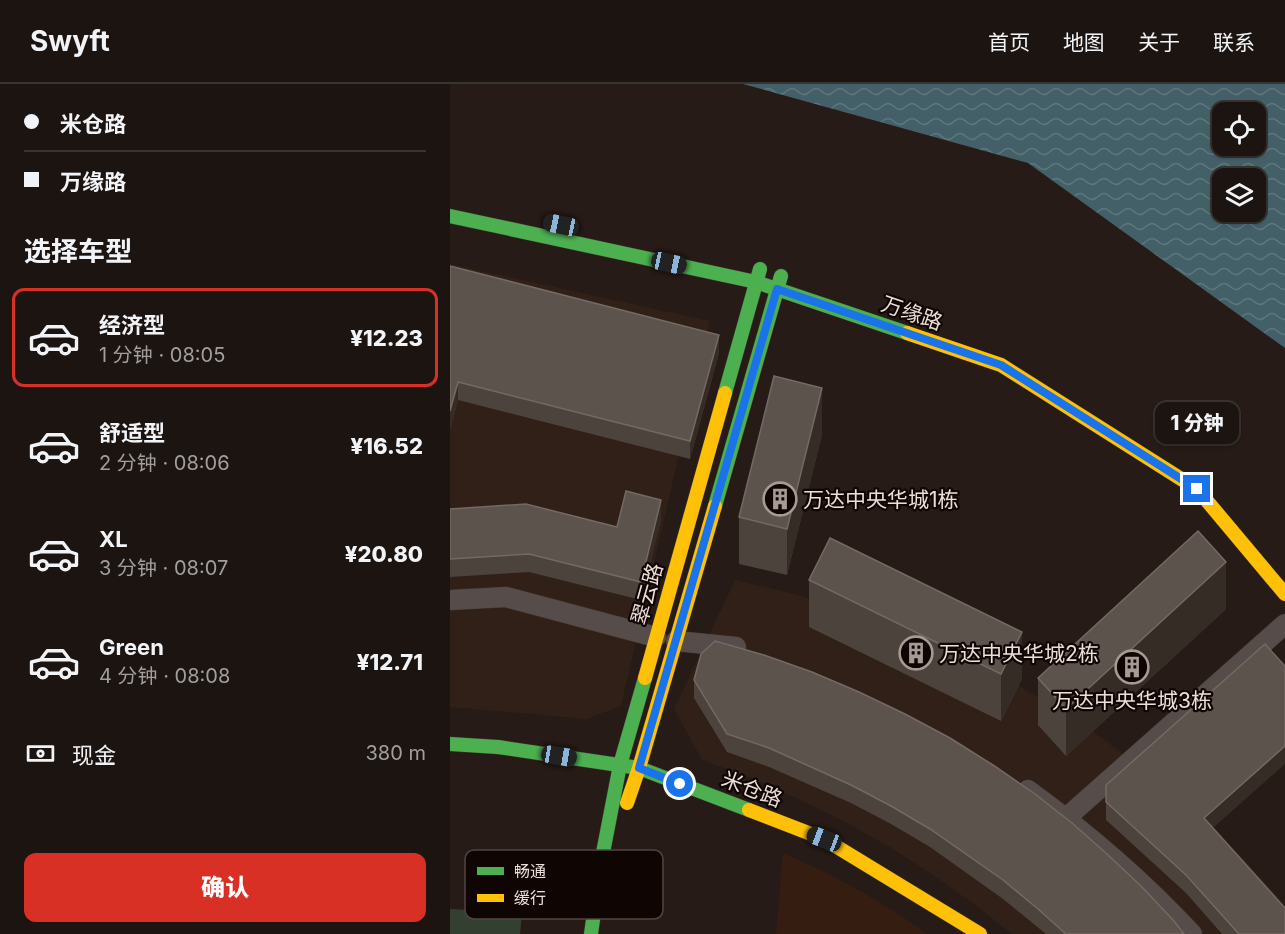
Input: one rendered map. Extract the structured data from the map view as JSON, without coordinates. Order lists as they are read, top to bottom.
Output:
{
  "streets": {
    "street": ["万缘路", "翠云路", "米仓路"]
  },
  "crossings": [
    ["万缘路", "翠云路"],
    ["翠云路", "米仓路"]
  ],
  "places": {
    "building": ["万达中央华城1栋", "万达中央华城2栋", "万达中央华城3栋"]
  },
  "legend": ["畅通", "缓行"],
  "page": {
    "header": "Swyft",
    "nav": [
      "首页",
      "地图",
      "关于",
      "联系"
    ],
    "banner": ["米仓路", "万缘路"],
    "heading": "选择车型",
    "list": [
      {
        "name": "经济型",
        "note": "1 分钟 · 08:05",
        "value": "¥12.23"
      },
      {
        "name": "舒适型",
        "note": "2 分钟 · 08:06",
        "value": "¥16.52"
      },
      {
        "name": "XL",
        "note": "3 分钟 · 08:07",
        "value": "¥20.80"
      },
      {
        "name": "Green",
        "note": "4 分钟 · 08:08",
        "value": "¥12.71"
      }
    ],
    "bubble": "1 分钟",
    "pay": ["现金", "380 m"],
    "buttons": "确认"
  }
}
